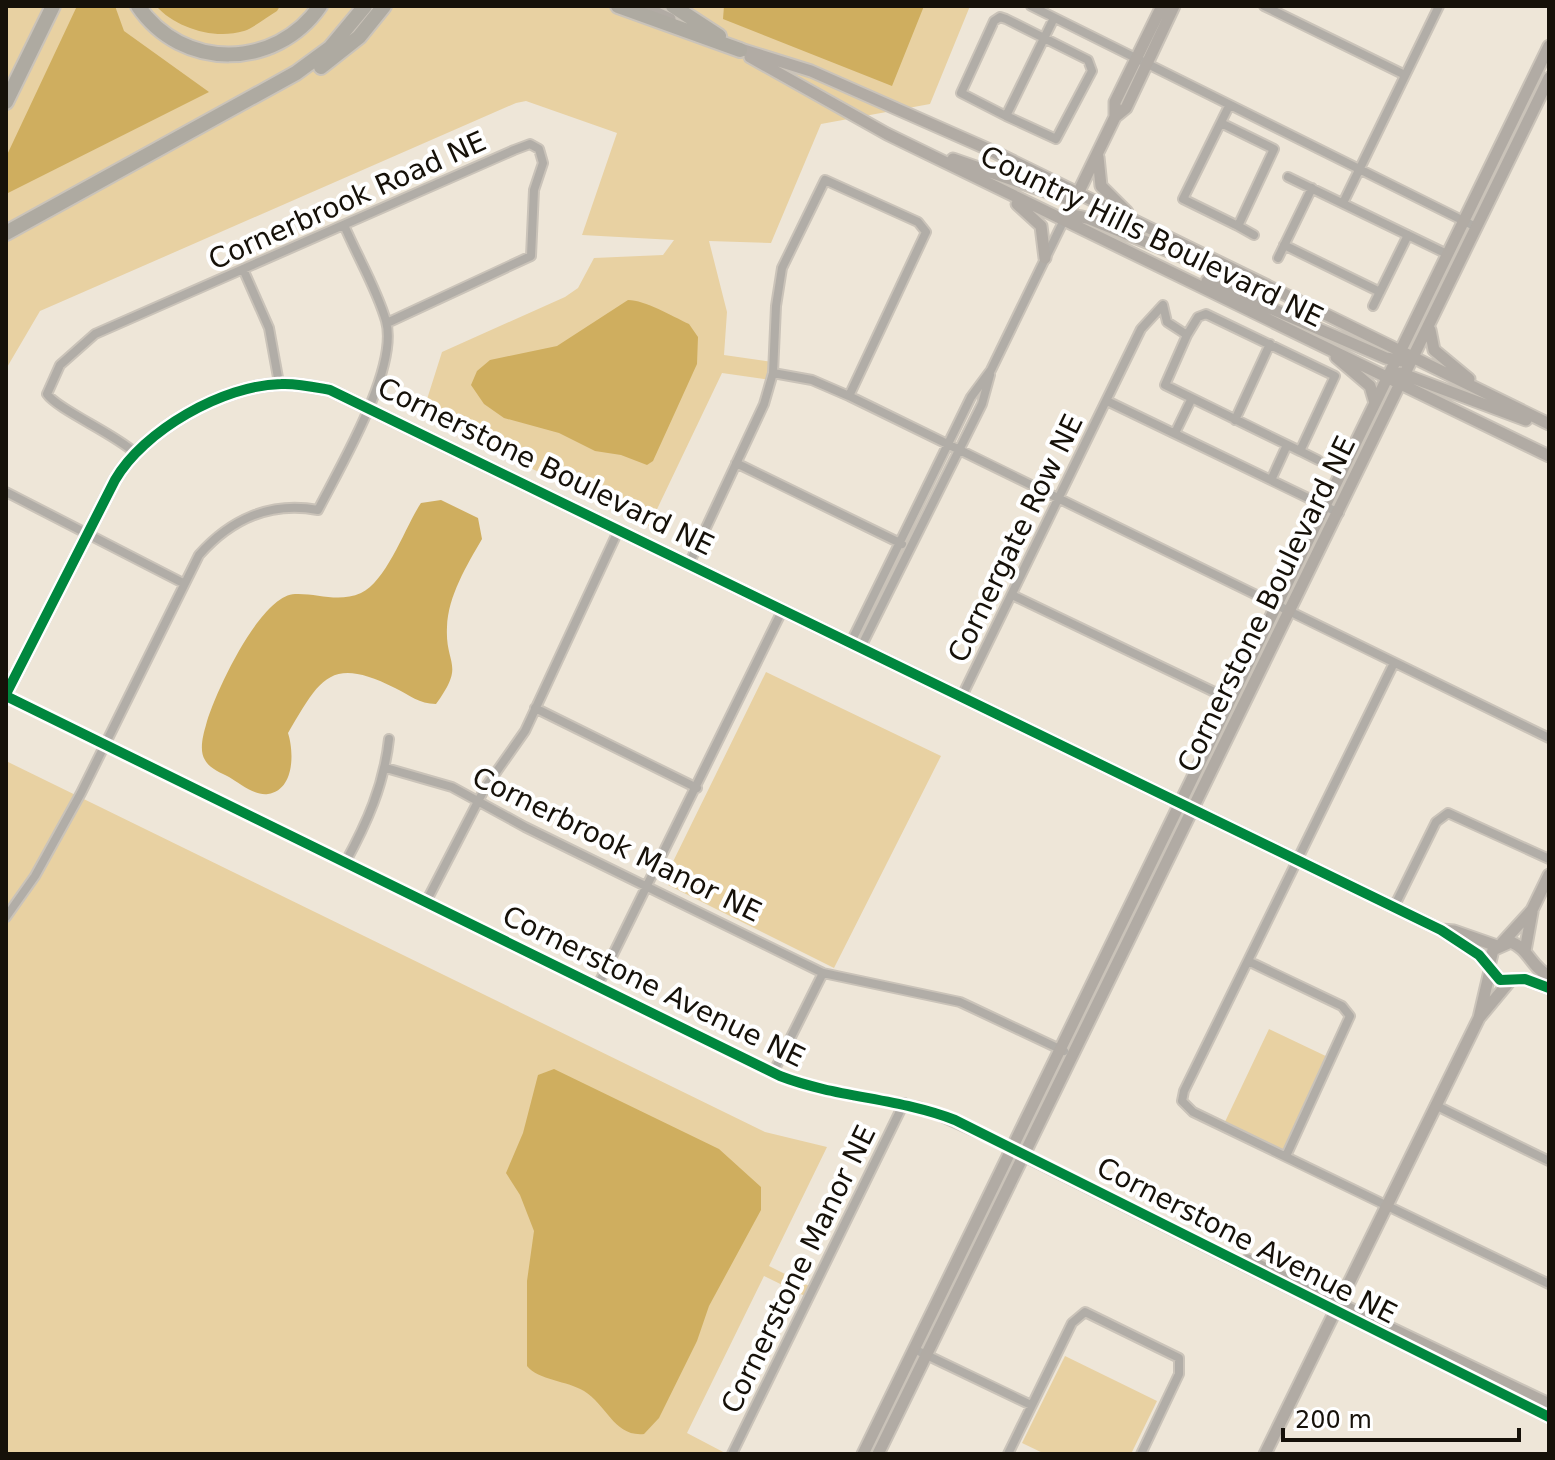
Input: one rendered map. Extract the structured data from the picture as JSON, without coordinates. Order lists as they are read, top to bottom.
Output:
{
  "streets": {
    "street": [
      "Cornerbrook Road NE",
      "Country Hills Boulevard NE",
      "Cornerstone Boulevard NE",
      "Cornergate Row NE",
      "Cornerbrook Manor NE",
      "Cornerstone Avenue NE",
      "Cornerstone Manor NE"
    ]
  },
  "crossings": [
    ["Cornerbrook Road NE", "Cornerstone Boulevard NE"],
    ["Country Hills Boulevard NE", "Cornerstone Boulevard NE"],
    ["Cornerstone Boulevard NE", "Cornergate Row NE"],
    ["Cornerstone Boulevard NE", "Cornerbrook Manor NE"],
    ["Cornerstone Boulevard NE", "Cornerstone Avenue NE"],
    ["Cornerstone Avenue NE", "Cornerstone Manor NE"]
  ],
  "scale_bar": "200 m"
}
